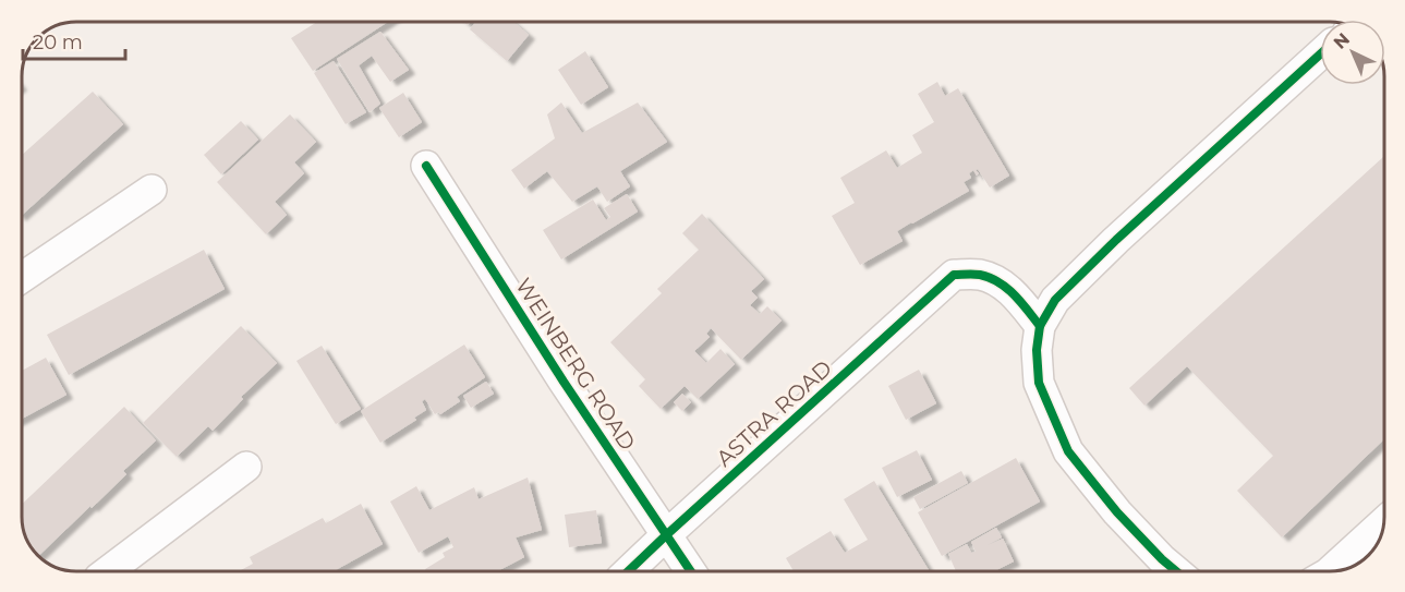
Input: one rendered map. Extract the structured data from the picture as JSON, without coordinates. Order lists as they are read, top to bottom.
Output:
{
  "streets": {
    "street": ["WEINBERG ROAD", "ASTRA ROAD"]
  },
  "crossings": [
    ["WEINBERG ROAD", "ASTRA ROAD"]
  ],
  "scale_bar": "20 m",
  "north": "top left"
}
